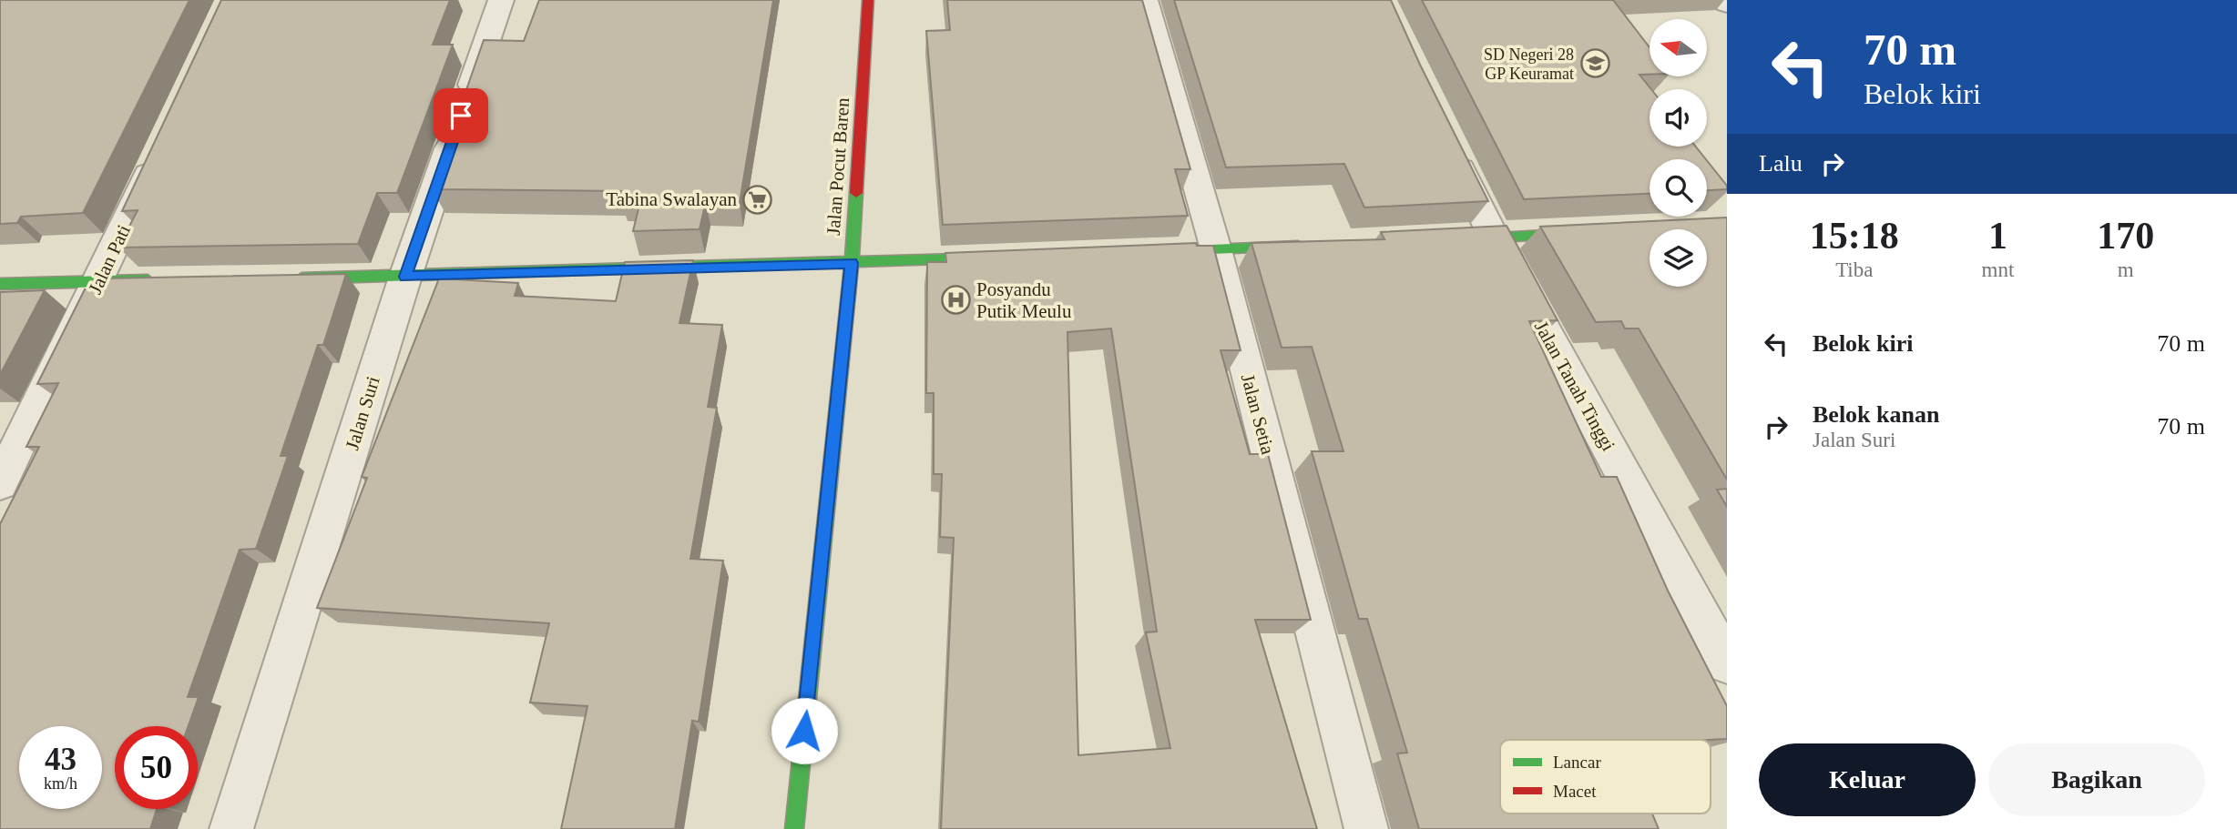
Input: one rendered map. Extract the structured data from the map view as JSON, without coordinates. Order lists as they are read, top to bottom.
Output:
{
  "streets": {
    "street": [
      "Jalan Pocut Baren",
      "Jalan Pati",
      "Jalan Tanah Tinggi",
      "Jalan Suri",
      "Jalan Setia"
    ]
  },
  "places": {
    "school or university": ["SD Negeri 28 GP Keuramat"],
    "supermarket": ["Tabina Swalayan"],
    "hospital": ["Posyandu Putik Meulu"]
  },
  "legend": ["Lancar", "Macet"],
  "north": "left",
  "page": {
    "turn": ["70 m", "Belok kiri"],
    "then": "Lalu",
    "eta": [
      "15:18",
      "Tiba",
      "1",
      "mnt",
      "170",
      "m"
    ],
    "list": [
      {
        "name": "Belok kiri",
        "value": "70 m"
      },
      {
        "name": "Belok kanan",
        "note": "Jalan Suri",
        "value": "70 m"
      }
    ],
    "speed": "43 km/h",
    "limit": "50",
    "buttons": ["Keluar", "Bagikan"]
  }
}
